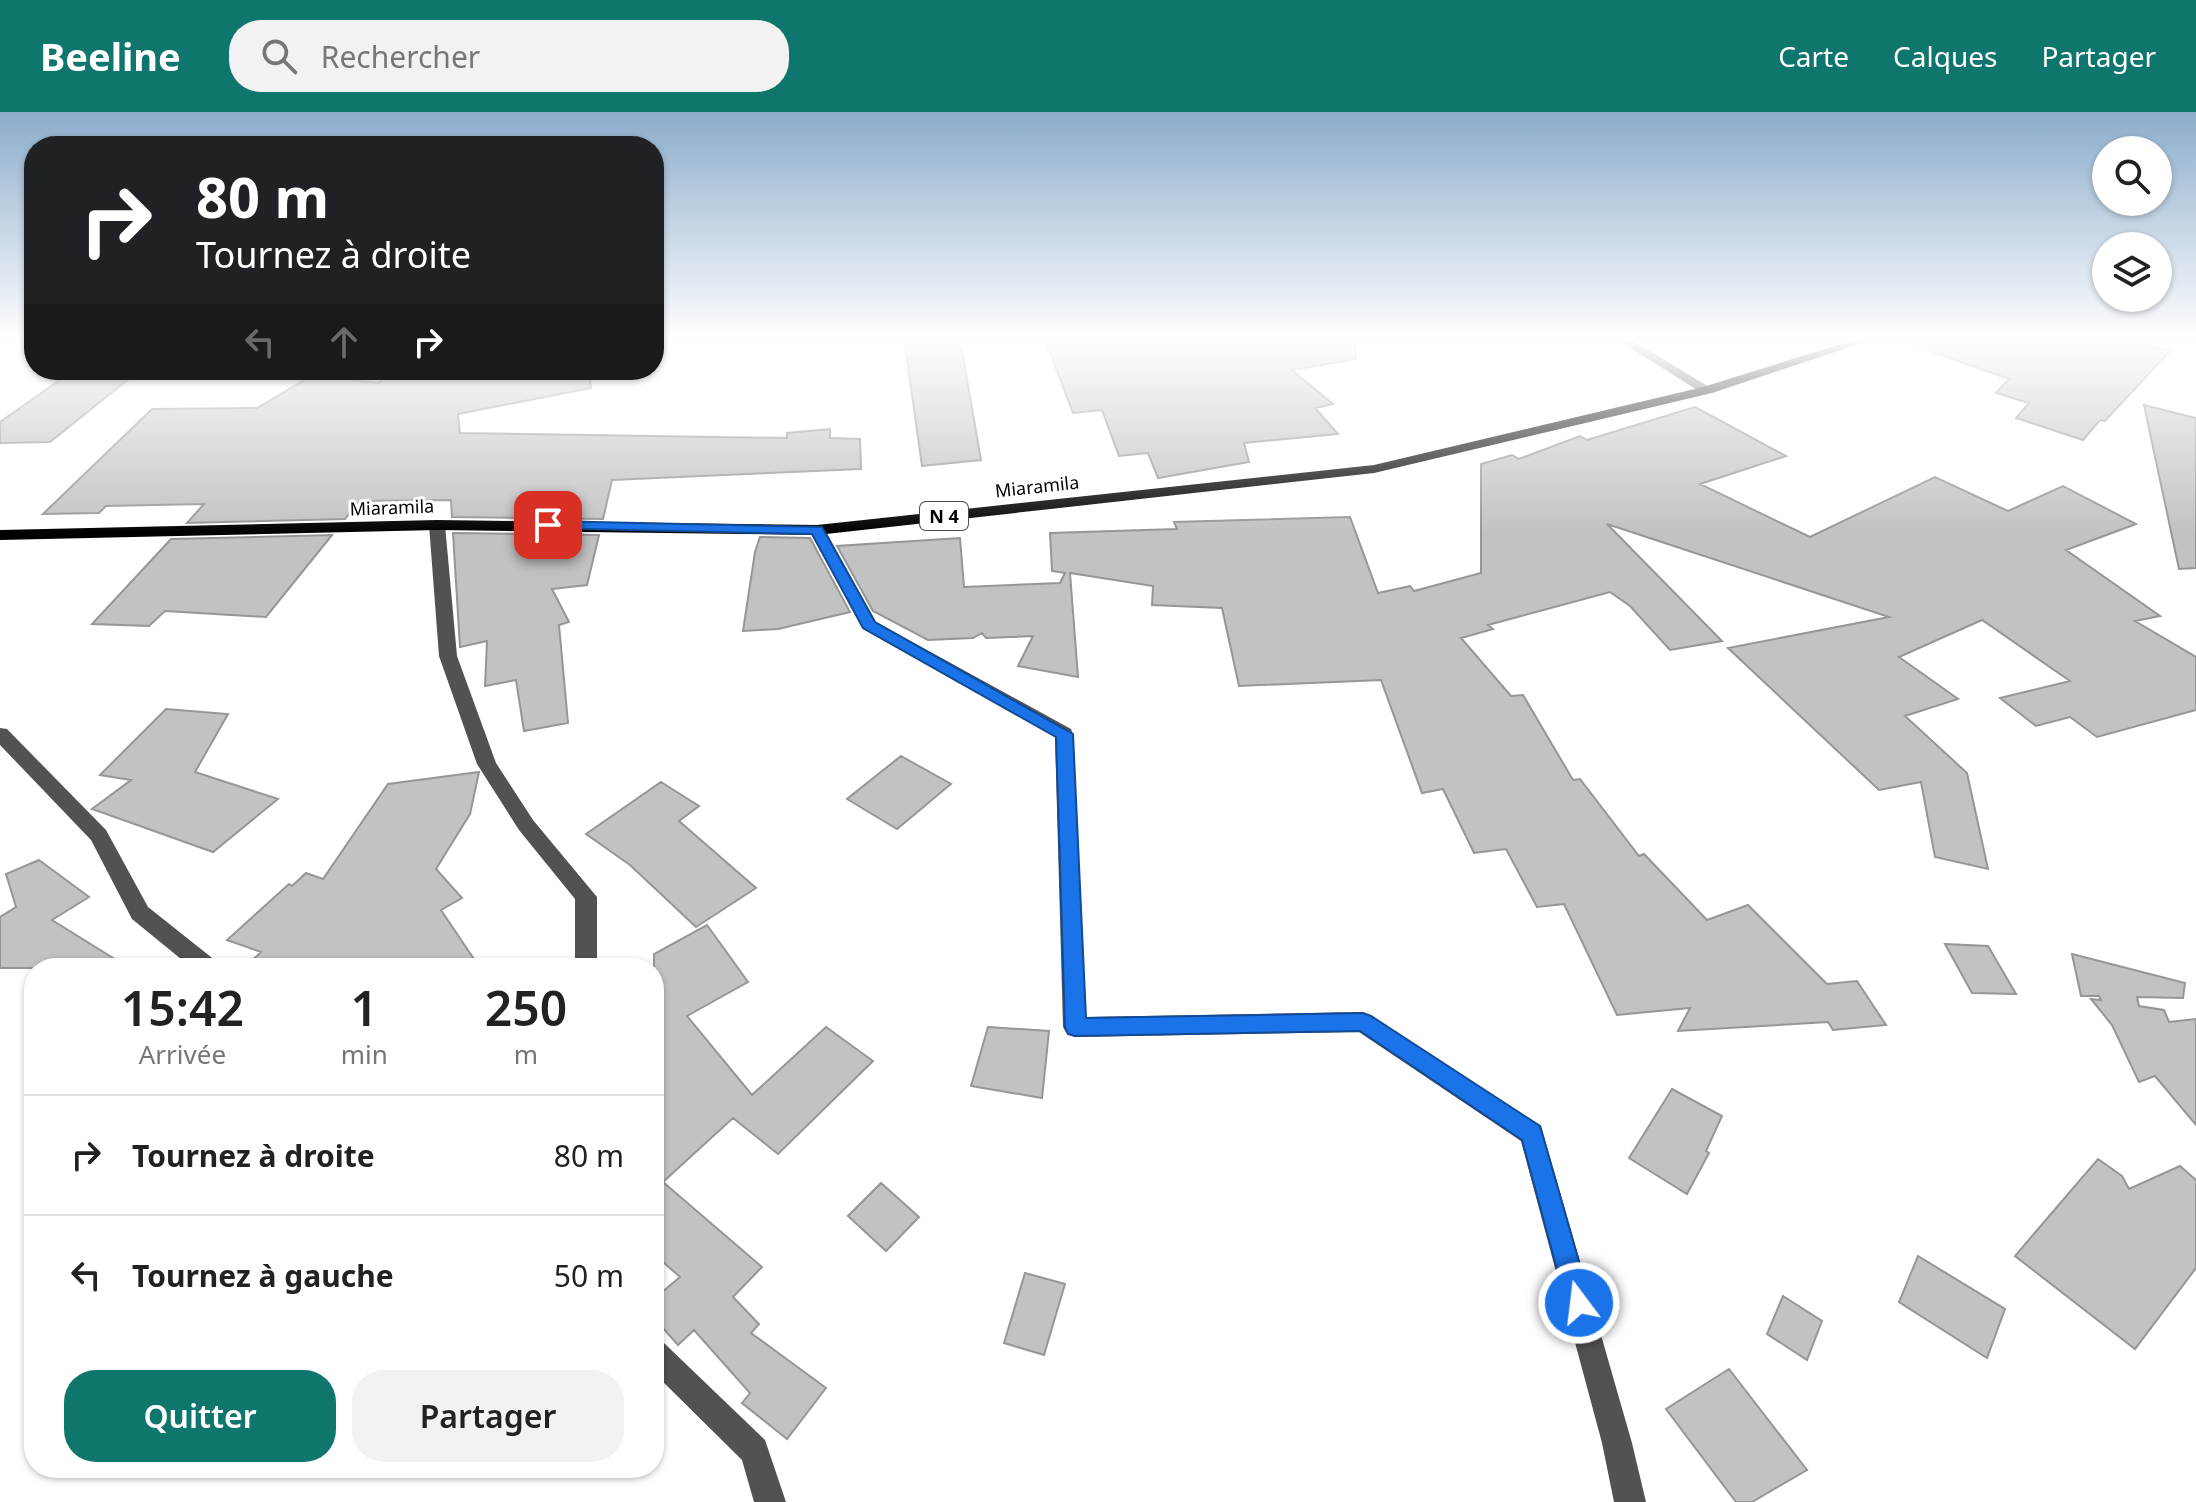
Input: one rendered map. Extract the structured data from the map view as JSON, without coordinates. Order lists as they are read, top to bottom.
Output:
{
  "streets": {
    "main road": ["Miaramila", "N 4"]
  },
  "page": {
    "header": "Beeline",
    "search": "Rechercher",
    "nav": ["Carte", "Calques", "Partager"],
    "turn": ["80 m", "Tournez à droite"],
    "eta": [
      "15:42",
      "Arrivée",
      "1",
      "min",
      "250",
      "m"
    ],
    "list": [
      {
        "name": "Tournez à droite",
        "value": "80 m"
      },
      {
        "name": "Tournez à gauche",
        "value": "50 m"
      }
    ],
    "buttons": ["Quitter", "Partager"]
  }
}
